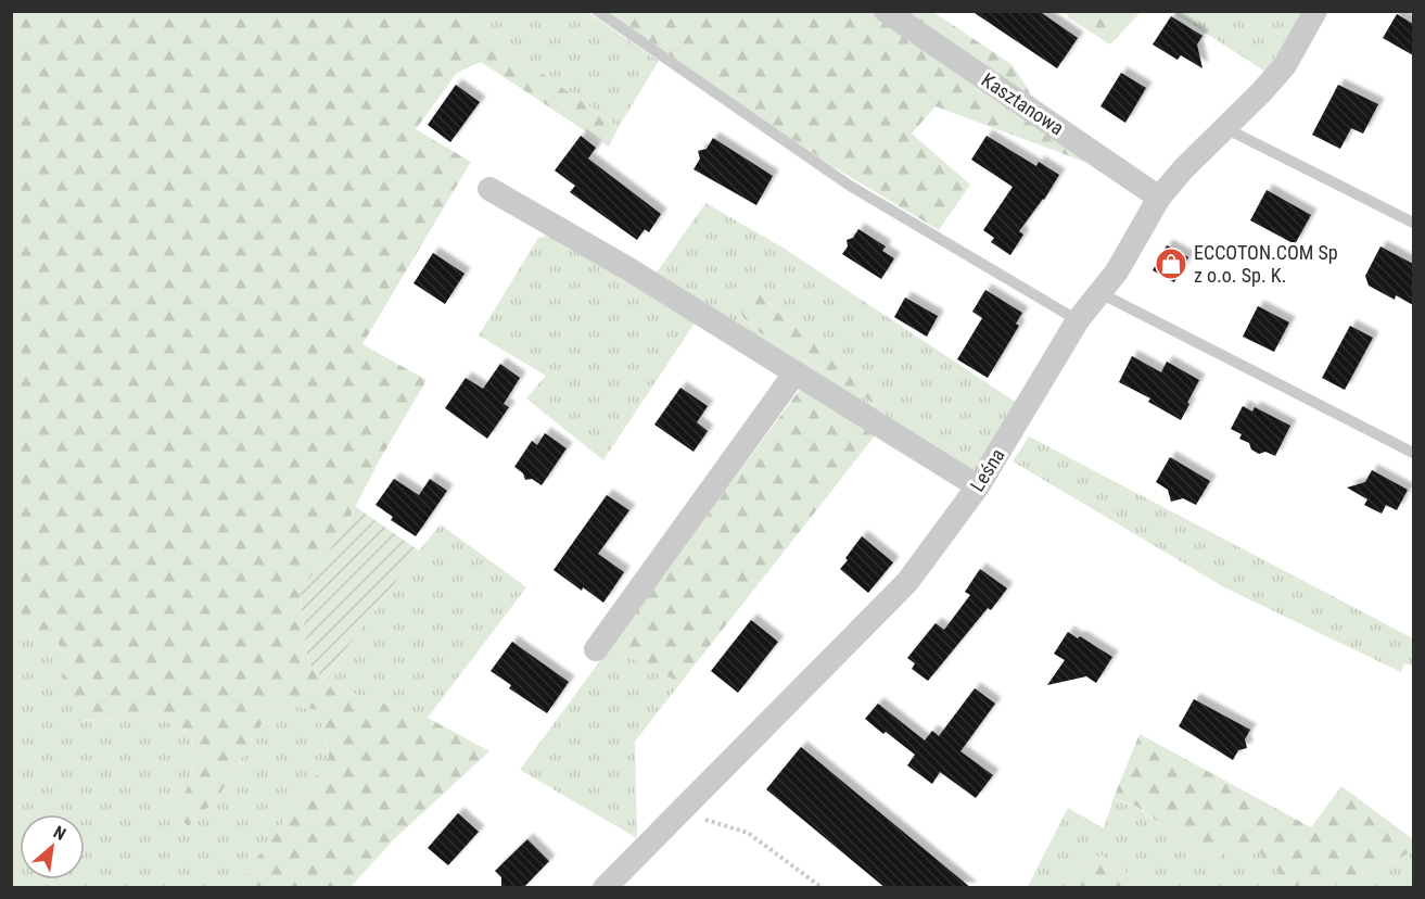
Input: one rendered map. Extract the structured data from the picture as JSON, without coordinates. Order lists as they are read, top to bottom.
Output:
{
  "streets": {
    "street": ["Kasztanowa", "Leśna"]
  },
  "crossings": [
    ["Kasztanowa", "Leśna"]
  ],
  "places": {
    "shop": ["ECCOTON.COM Sp z o.o. Sp. K."]
  },
  "north": "top right"
}
